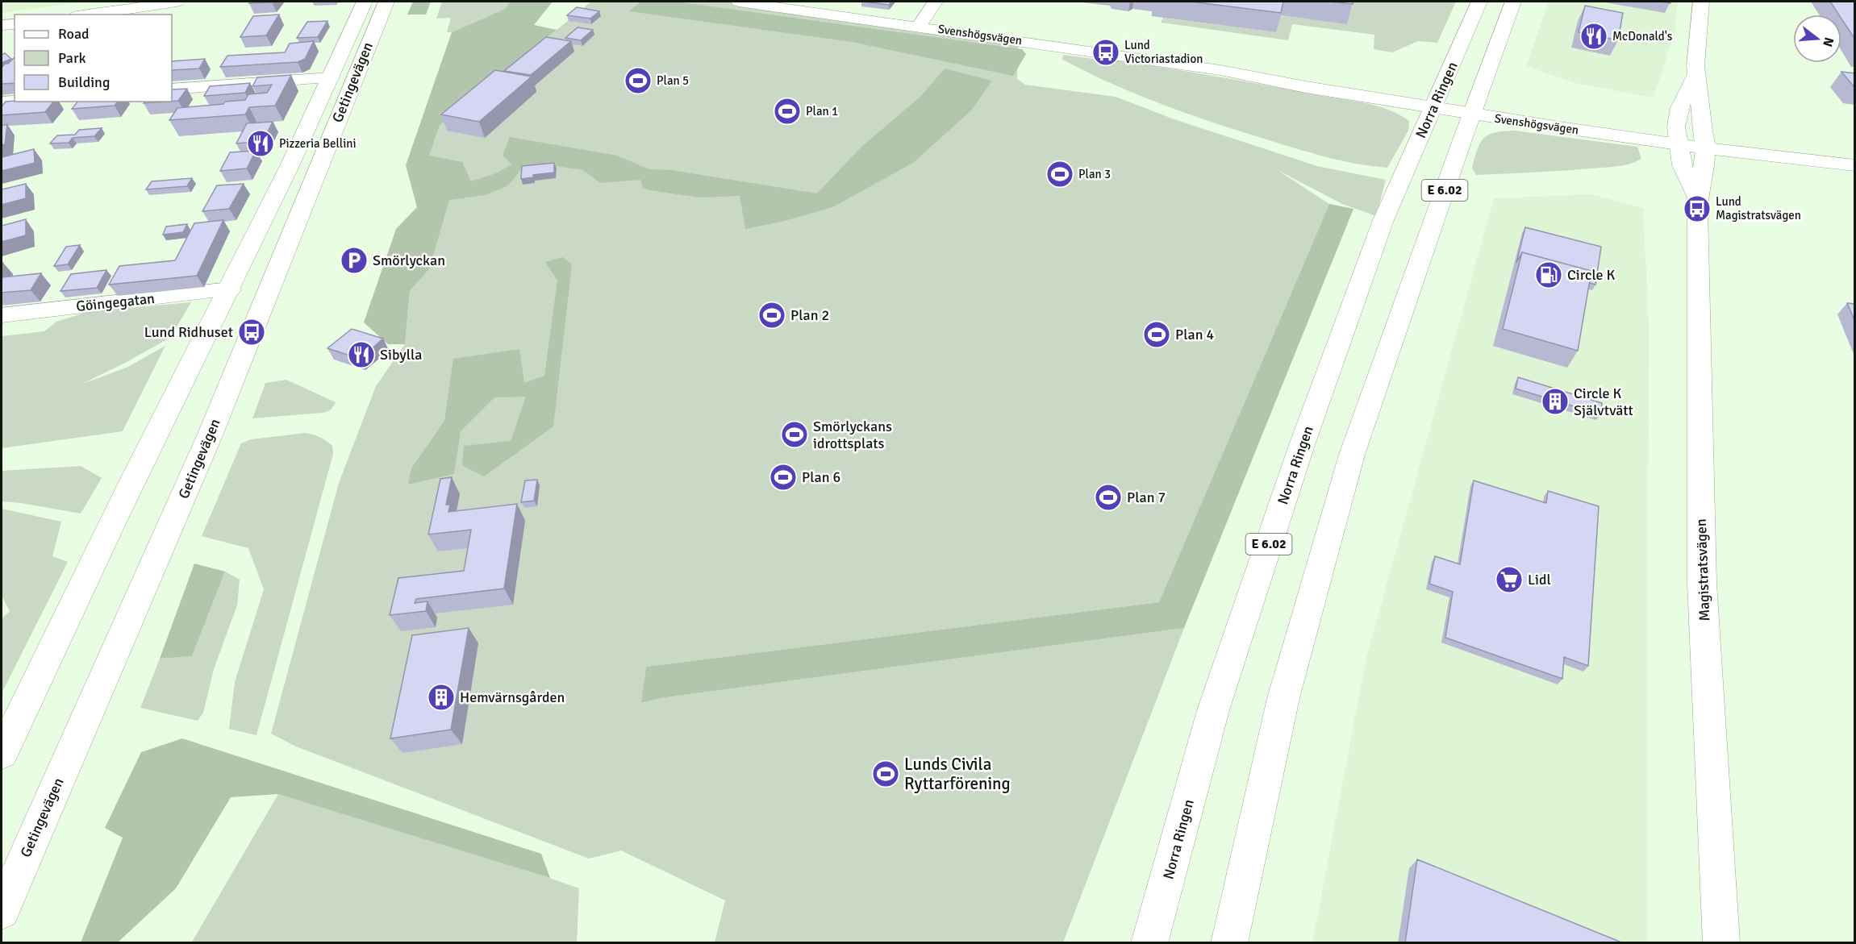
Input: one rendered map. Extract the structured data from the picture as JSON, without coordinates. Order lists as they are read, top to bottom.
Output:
{
  "streets": {
    "main road": [
      "Svenshögsvägen",
      "Getingevägen",
      "Norra Ringen",
      "E 6.02",
      "Göingegatan",
      "Magistratsvägen"
    ]
  },
  "crossings": [
    ["Svenshögsvägen", "Norra Ringen"],
    ["Svenshögsvägen", "E 6.02"],
    ["Svenshögsvägen", "Magistratsvägen"],
    ["Getingevägen", "Göingegatan"]
  ],
  "places": {
    "restaurant": ["McDonald's", "Pizzeria Bellini", "Sibylla"],
    "bus stop": ["Lund Victoriastadion", "Lund Magistratsvägen", "Lund Ridhuset"],
    "sports": [
      "Plan 5",
      "Plan 1",
      "Plan 3",
      "Plan 2",
      "Plan 4",
      "Smörlyckans idrottsplats",
      "Plan 6",
      "Plan 7",
      "Lunds Civila Ryttarförening"
    ],
    "parking": ["Smörlyckan"],
    "fuel station": ["Circle K"],
    "building": ["Circle K Självtvätt", "Hemvärnsgården"],
    "supermarket": ["Lidl"]
  },
  "legend": ["Road", "Park", "Building"],
  "north": "right"
}
